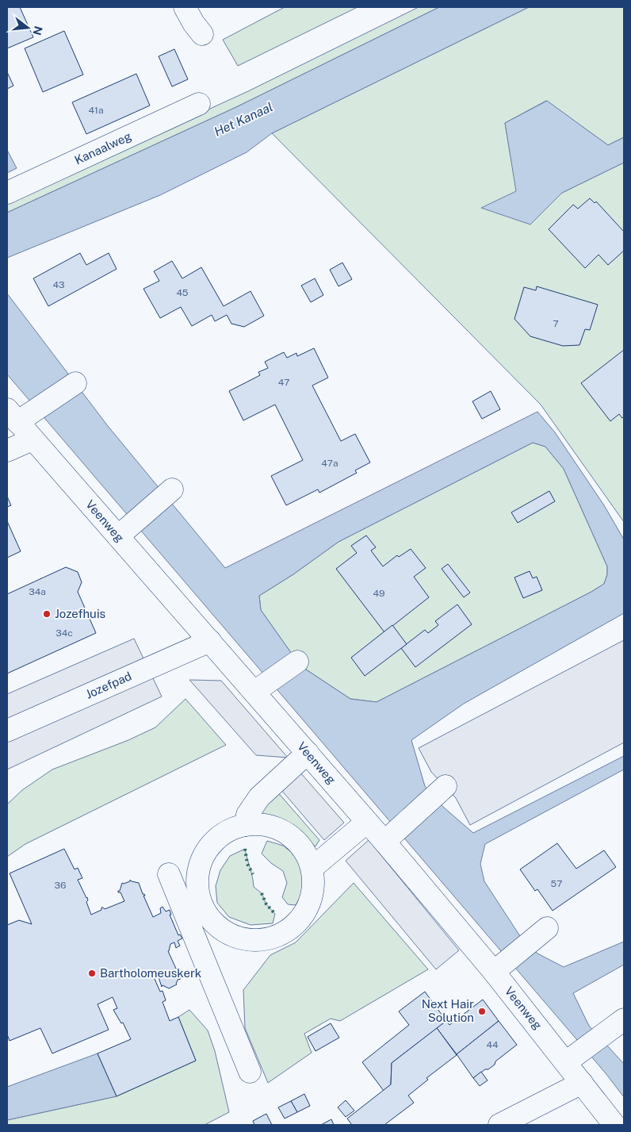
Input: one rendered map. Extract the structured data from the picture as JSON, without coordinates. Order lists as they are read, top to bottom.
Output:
{
  "streets": {
    "street": ["Kanaalweg", "Veenweg", "Jozefpad"]
  },
  "crossings": [
    ["Veenweg", "Jozefpad"]
  ],
  "water": ["Het Kanaal"],
  "places": ["Jozefhuis", "Bartholomeuskerk", "Next Hair Solution"],
  "house_numbers": [
    "41a",
    "43",
    "45",
    "7",
    "47",
    "47a",
    "34a",
    "49",
    "34c",
    "57",
    "36",
    "44"
  ],
  "north": "right"
}
